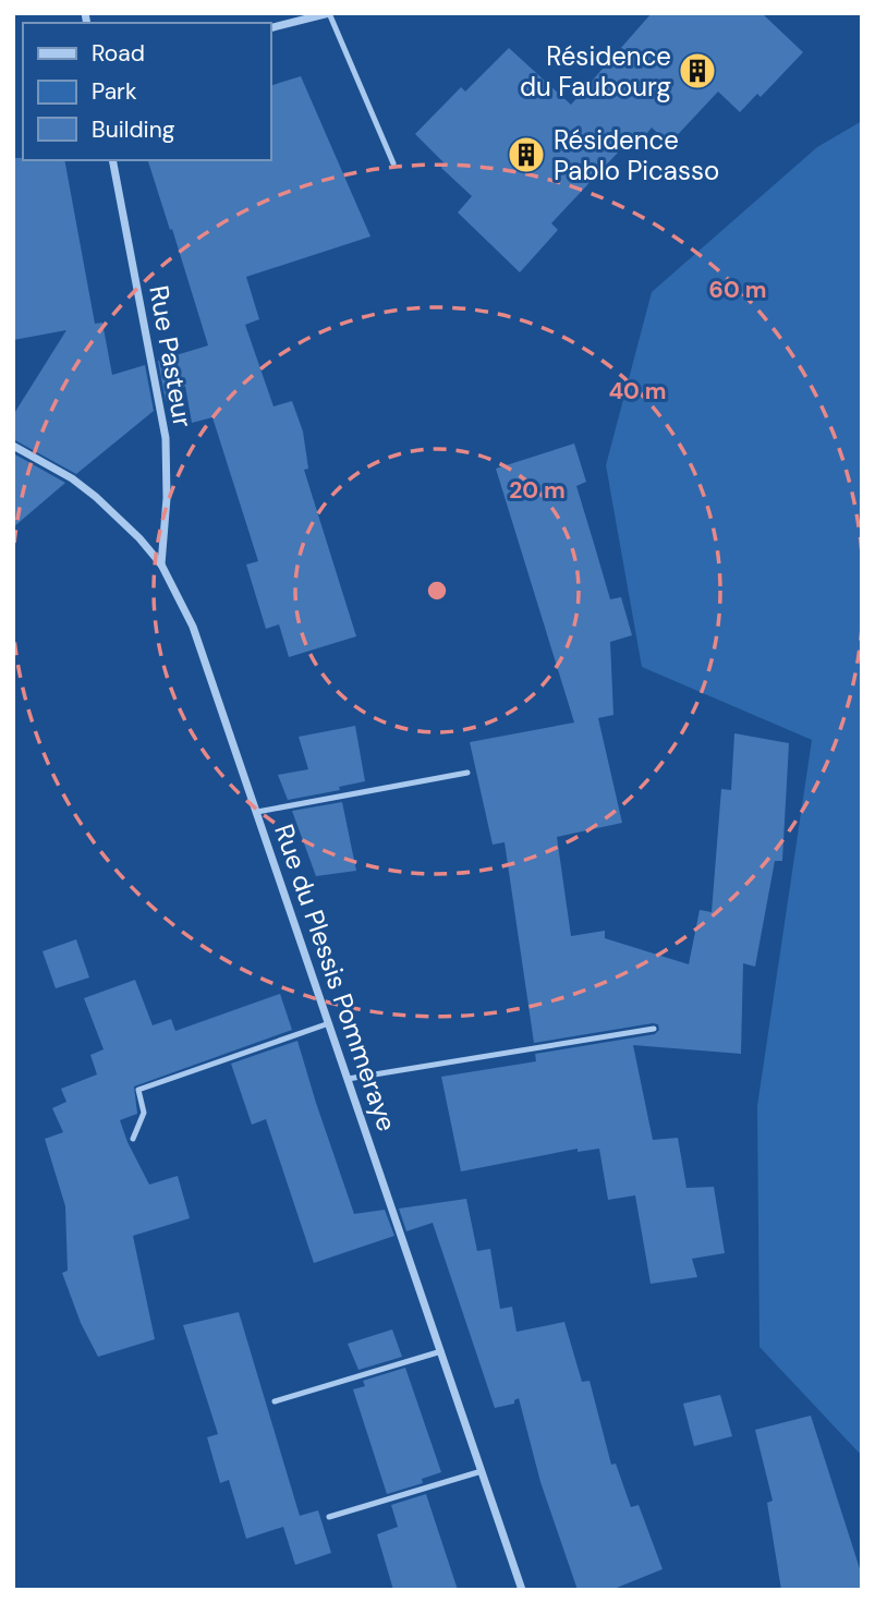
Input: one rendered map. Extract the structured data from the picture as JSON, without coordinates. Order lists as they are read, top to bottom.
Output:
{
  "streets": {
    "street": ["Rue Pasteur", "Rue du Plessis Pommeraye"]
  },
  "crossings": [
    ["Rue Pasteur", "Rue du Plessis Pommeraye"]
  ],
  "places": {
    "building": ["Résidence du Faubourg", "Résidence Pablo Picasso"]
  },
  "legend": ["Road", "Park", "Building"],
  "rings": ["60 m", "40 m", "20 m"]
}
